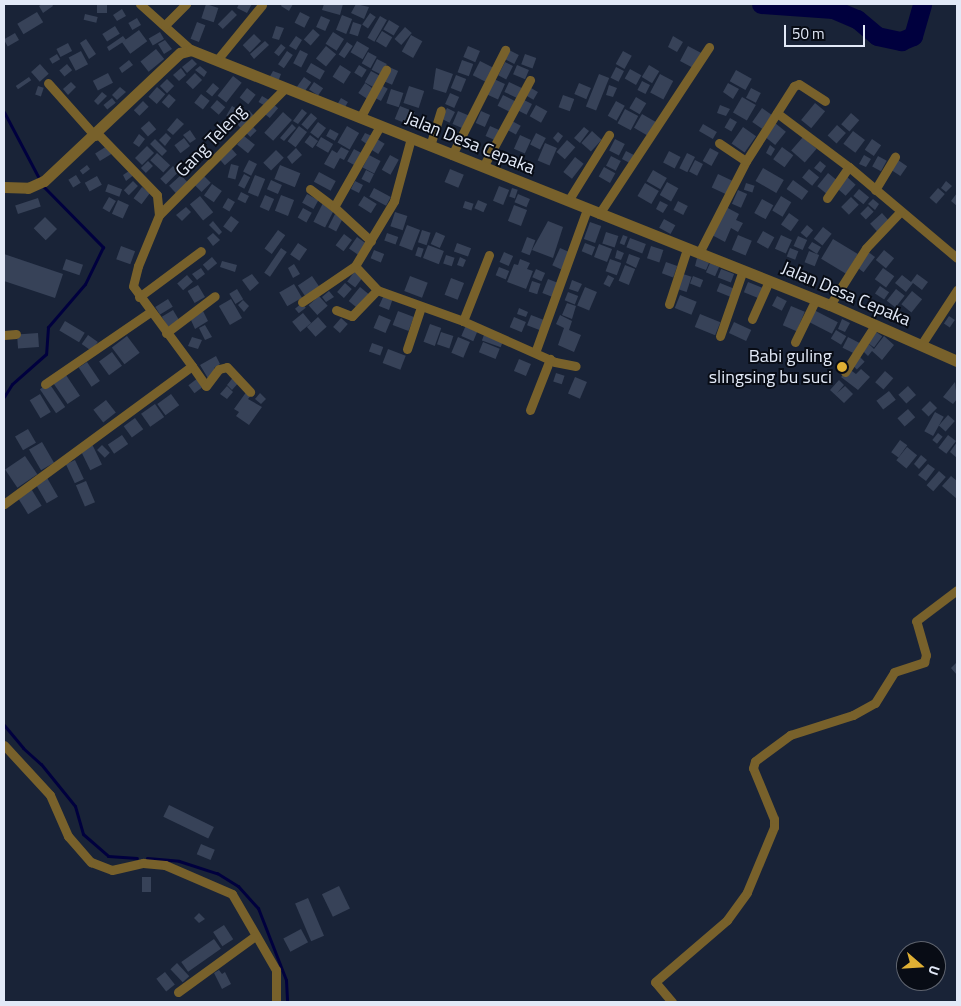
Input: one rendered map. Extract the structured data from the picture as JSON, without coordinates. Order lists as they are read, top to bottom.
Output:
{
  "streets": {
    "street": ["Gang Teleng", "Jalan Desa Cepaka"]
  },
  "crossings": [
    ["Gang Teleng", "Jalan Desa Cepaka"]
  ],
  "places": ["Babi guling slingsing bu suci"],
  "scale_bar": "50 m",
  "north": "right"
}
